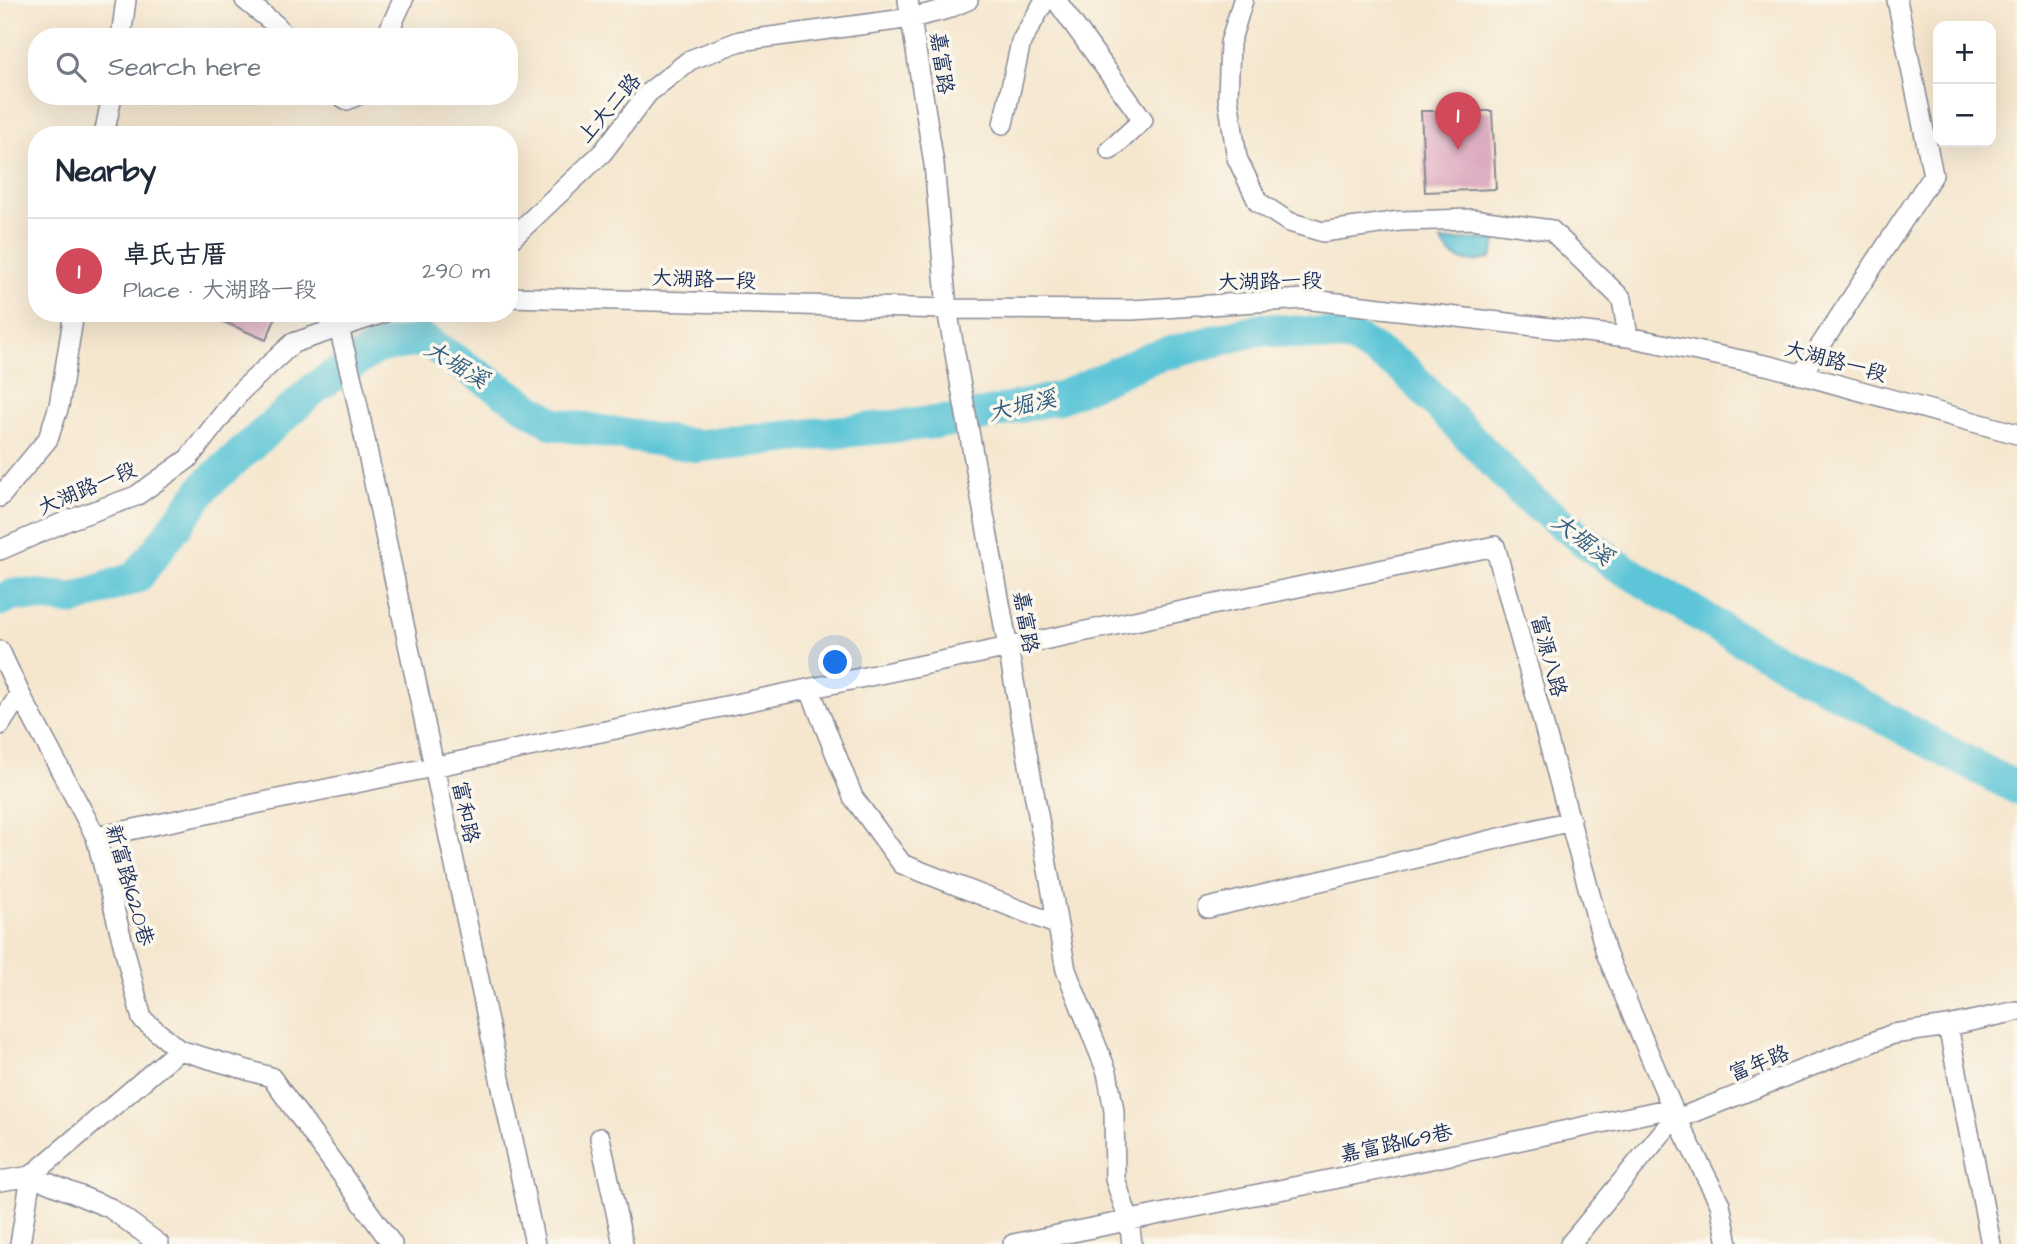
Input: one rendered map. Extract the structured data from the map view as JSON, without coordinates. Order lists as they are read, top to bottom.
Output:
{
  "streets": {
    "street": [
      "嘉富路",
      "上大二路",
      "大湖路一段",
      "富源八路",
      "富和路",
      "新富路1620巷",
      "富年路",
      "嘉富路1169巷"
    ]
  },
  "crossings": [
    ["嘉富路", "上大二路"],
    ["嘉富路", "大湖路一段"],
    ["嘉富路", "富源八路"],
    ["嘉富路", "嘉富路1169巷"],
    ["大湖路一段", "富和路"],
    ["富源八路", "富年路"],
    ["富源八路", "嘉富路1169巷"],
    ["富年路", "嘉富路1169巷"]
  ],
  "water": ["大堀溪"],
  "page": {
    "map_buttons": ["+", "−"],
    "search": "Search here",
    "pins": "1",
    "heading": "Nearby",
    "list": [
      {
        "mark": "1",
        "name": "卓氏古厝",
        "note": "Place · 大湖路一段",
        "value": "290 m"
      }
    ]
  }
}
